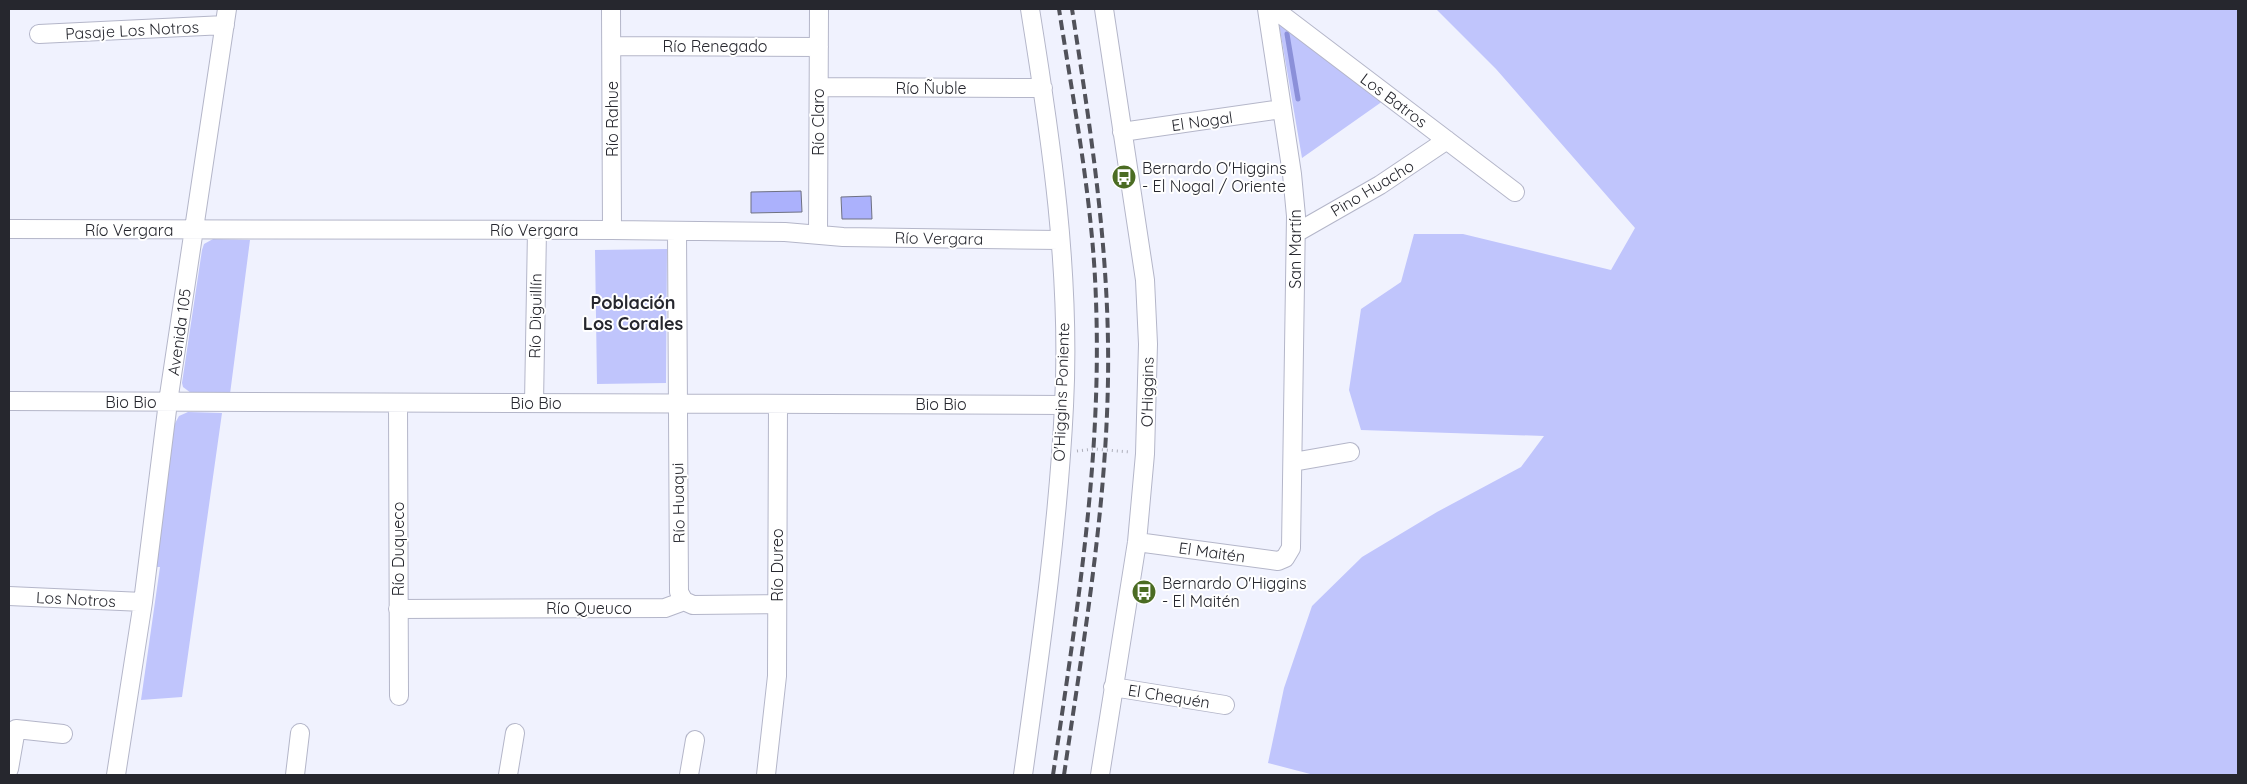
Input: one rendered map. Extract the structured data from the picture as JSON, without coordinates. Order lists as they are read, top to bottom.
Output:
{
  "streets": {
    "street": [
      "Pasaje Los Notros",
      "Río Renegado",
      "Río Ñuble",
      "Los Batros",
      "Río Rahue",
      "El Nogal",
      "Río Claro",
      "Pino Huacho",
      "Río Vergara",
      "San Martín",
      "Río Diguillín",
      "Avenida 105",
      "O'Higgins Poniente",
      "O'Higgins",
      "Bio Bio",
      "Río Huaqui",
      "Río Duqueco",
      "El Maitén",
      "Río Dureo",
      "Los Notros",
      "Río Queuco",
      "El Chequén"
    ]
  },
  "crossings": [
    ["Pasaje Los Notros", "Avenida 105"],
    ["Río Renegado", "Río Rahue"],
    ["Río Renegado", "Río Claro"],
    ["Río Ñuble", "Río Claro"],
    ["Río Ñuble", "O'Higgins Poniente"],
    ["Los Batros", "Pino Huacho"],
    ["Río Rahue", "Río Vergara"],
    ["El Nogal", "San Martín"],
    ["El Nogal", "O'Higgins"],
    ["Río Claro", "Río Vergara"],
    ["Pino Huacho", "San Martín"],
    ["Río Vergara", "Río Diguillín"],
    ["Río Vergara", "Avenida 105"],
    ["Río Vergara", "O'Higgins Poniente"],
    ["Río Vergara", "Río Huaqui"],
    ["San Martín", "El Maitén"],
    ["Río Diguillín", "Bio Bio"],
    ["Avenida 105", "Bio Bio"],
    ["Avenida 105", "Los Notros"],
    ["O'Higgins Poniente", "Bio Bio"],
    ["O'Higgins", "El Maitén"],
    ["O'Higgins", "El Chequén"],
    ["Bio Bio", "Río Huaqui"],
    ["Bio Bio", "Río Duqueco"],
    ["Bio Bio", "Río Dureo"],
    ["Río Huaqui", "Río Queuco"],
    ["Río Duqueco", "Río Queuco"],
    ["Río Dureo", "Río Queuco"]
  ],
  "districts": ["Población Los Corales"],
  "places": {
    "bus stop": ["Bernardo O'Higgins - El Nogal / Oriente", "Bernardo O'Higgins - El Maitén"]
  }
}
